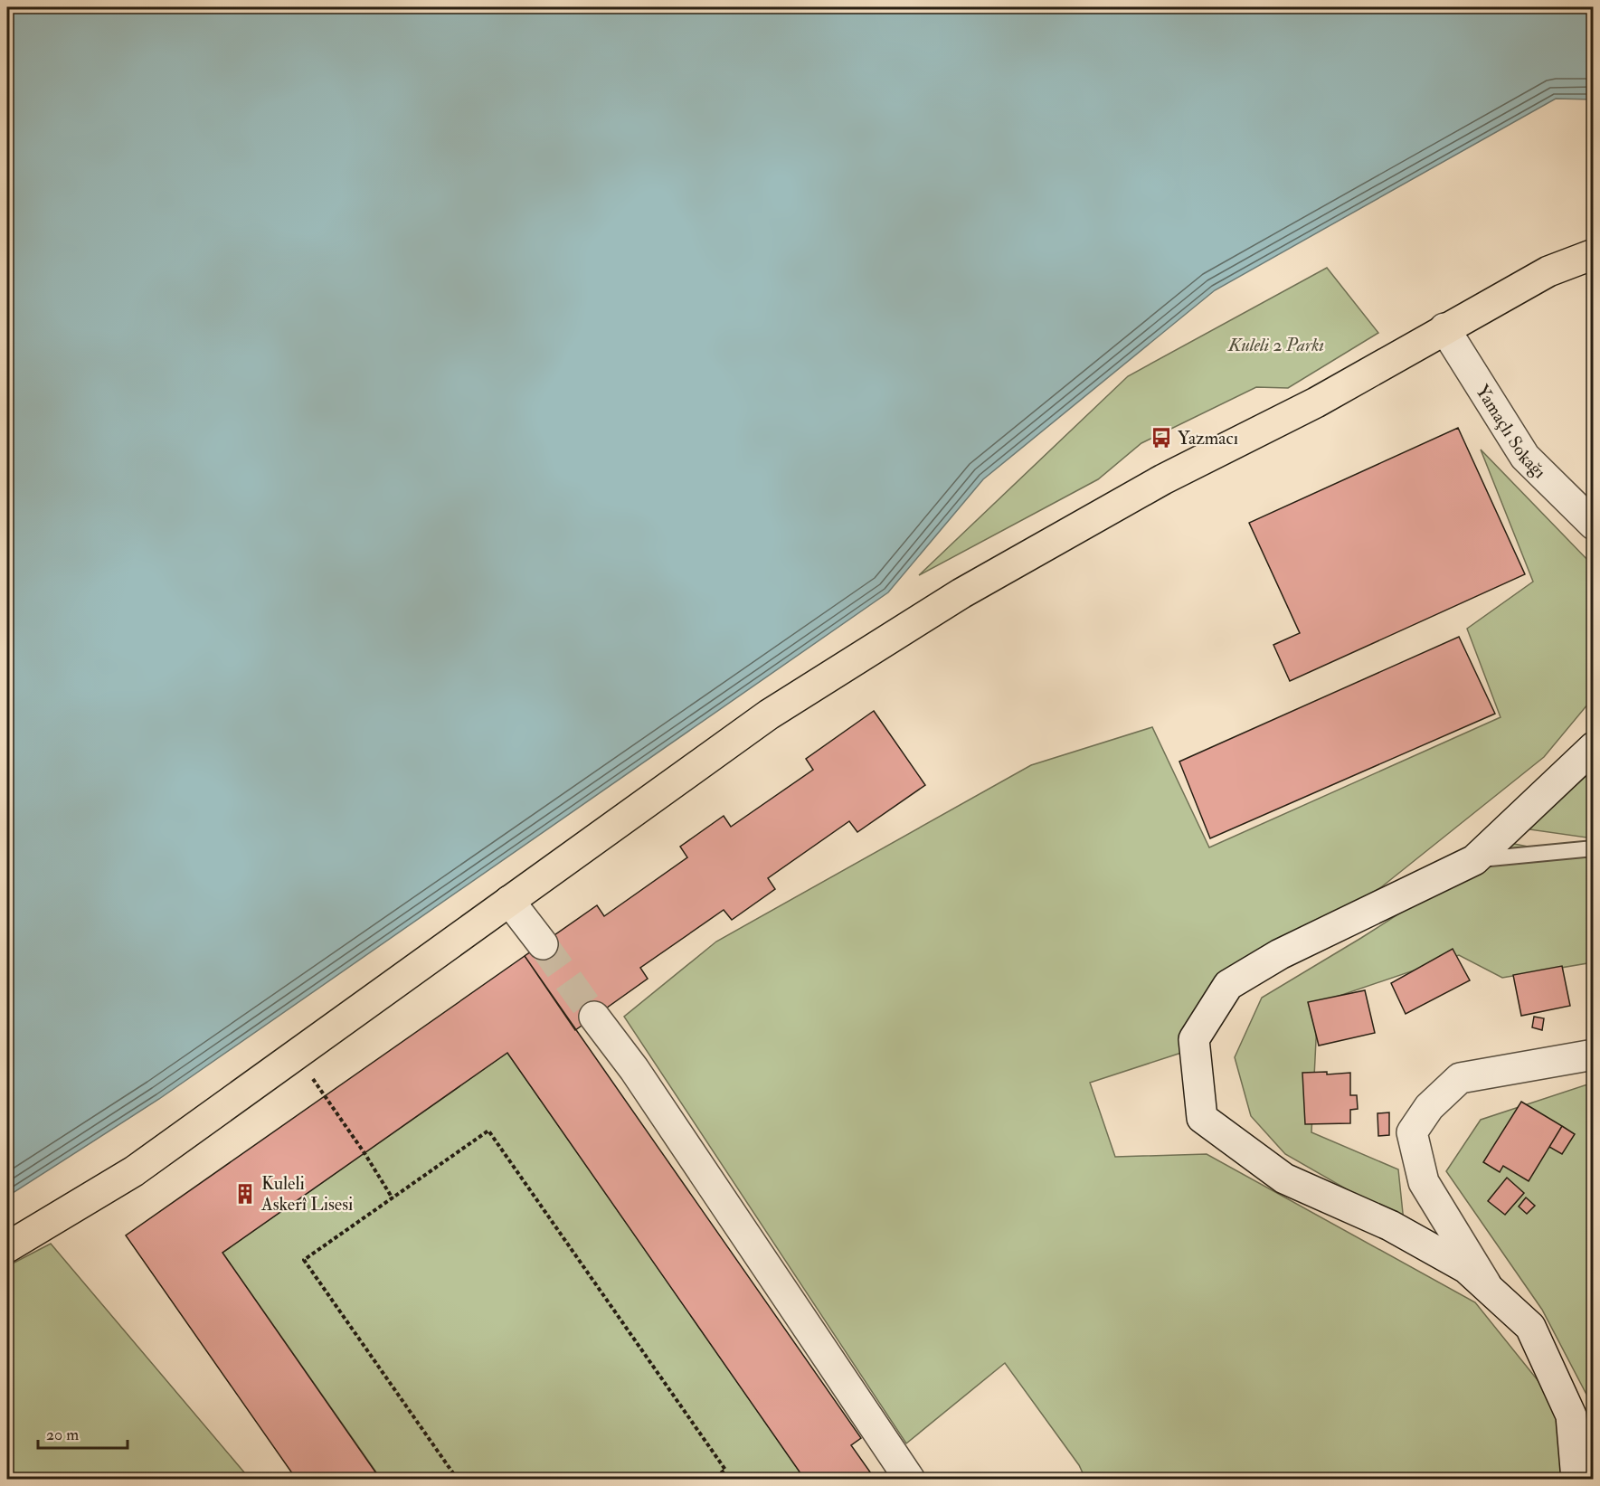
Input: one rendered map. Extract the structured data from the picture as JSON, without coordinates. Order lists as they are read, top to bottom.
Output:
{
  "streets": {
    "street": ["Yamaçlı Sokağı"]
  },
  "parks": ["Kuleli 2 Parkı"],
  "places": {
    "bus stop": ["Yazmacı"],
    "building": ["Kuleli Askerî Lisesi"]
  },
  "scale_bar": "20 m"
}
